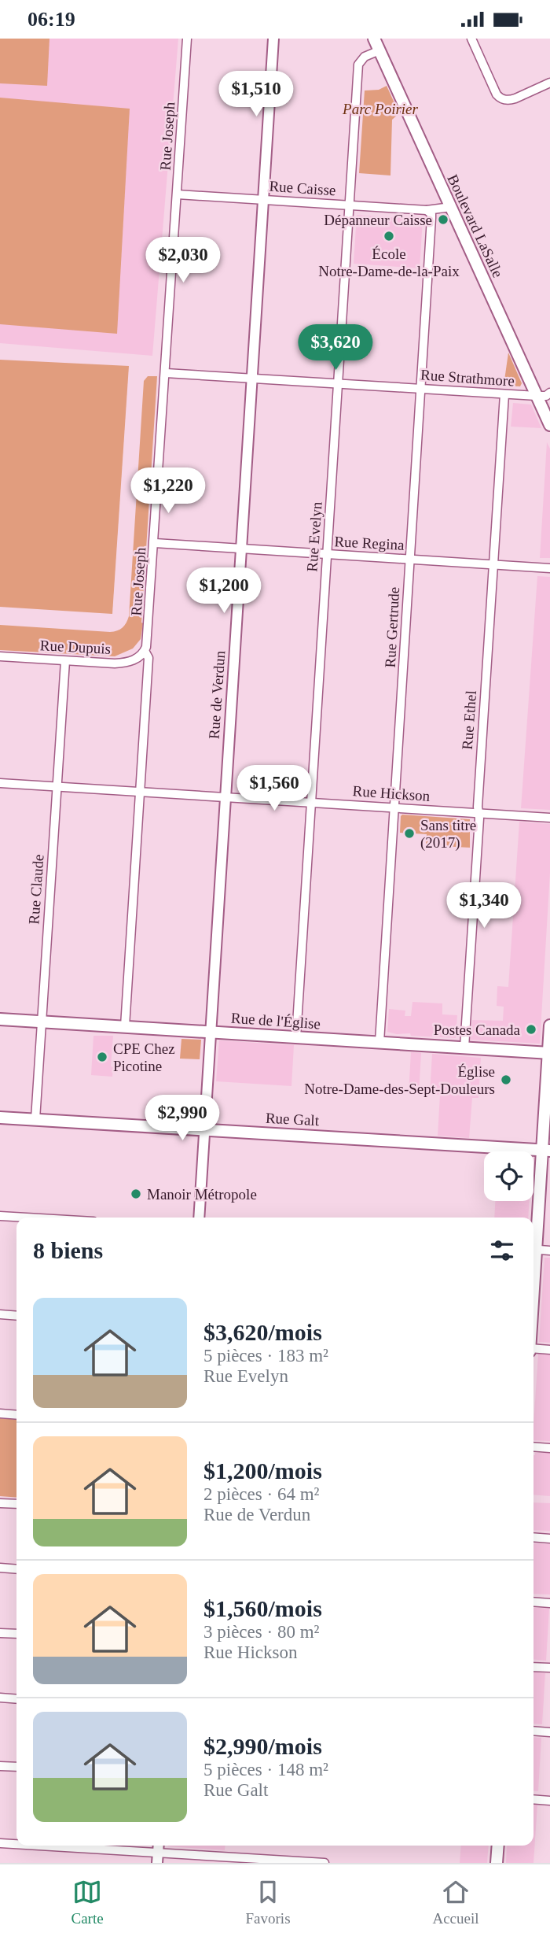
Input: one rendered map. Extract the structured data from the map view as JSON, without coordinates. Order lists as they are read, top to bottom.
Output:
{
  "streets": {
    "main road": ["Boulevard LaSalle", "Rue de l'Église", "Rue Galt"],
    "street": [
      "Rue Joseph",
      "Rue Caisse",
      "Rue Strathmore",
      "Rue Evelyn",
      "Rue Regina",
      "Rue Gertrude",
      "Rue Dupuis",
      "Rue de Verdun",
      "Rue Ethel",
      "Rue Hickson",
      "Rue Claude"
    ]
  },
  "crossings": [
    ["Rue Joseph", "Rue Caisse"],
    ["Rue Joseph", "Rue Strathmore"],
    ["Rue Joseph", "Rue Regina"],
    ["Rue Joseph", "Rue Dupuis"],
    ["Rue Joseph", "Rue Hickson"],
    ["Rue Joseph", "Rue de l'Église"],
    ["Rue Caisse", "Boulevard LaSalle"],
    ["Rue Caisse", "Rue Evelyn"],
    ["Rue Caisse", "Rue Gertrude"],
    ["Rue Caisse", "Rue de Verdun"],
    ["Boulevard LaSalle", "Rue Strathmore"],
    ["Boulevard LaSalle", "Rue Evelyn"],
    ["Rue Strathmore", "Rue Evelyn"],
    ["Rue Strathmore", "Rue Gertrude"],
    ["Rue Strathmore", "Rue de Verdun"],
    ["Rue Strathmore", "Rue Ethel"],
    ["Rue Evelyn", "Rue Regina"],
    ["Rue Evelyn", "Rue Hickson"],
    ["Rue Evelyn", "Rue de l'Église"],
    ["Rue Regina", "Rue Gertrude"],
    ["Rue Regina", "Rue de Verdun"],
    ["Rue Regina", "Rue Ethel"],
    ["Rue Gertrude", "Rue Hickson"],
    ["Rue Gertrude", "Rue de l'Église"],
    ["Rue Dupuis", "Rue Claude"],
    ["Rue de Verdun", "Rue Hickson"],
    ["Rue de Verdun", "Rue de l'Église"],
    ["Rue de Verdun", "Rue Galt"],
    ["Rue Ethel", "Rue Hickson"],
    ["Rue Ethel", "Rue de l'Église"],
    ["Rue Hickson", "Rue Claude"],
    ["Rue Claude", "Rue de l'Église"],
    ["Rue Claude", "Rue Galt"]
  ],
  "parks": ["Parc Poirier"],
  "places": [
    "Dépanneur Caisse",
    "École Notre-Dame-de-la-Paix",
    "Sans titre (2017)",
    "Postes Canada",
    "CPE Chez Picotine",
    "Église Notre-Dame-des-Sept-Douleurs",
    "Manoir Métropole"
  ],
  "page": {
    "status": "06:19",
    "price": [
      "$1,510",
      "$2,030",
      "$3,620",
      "$1,220",
      "$1,200",
      "$1,560",
      "$1,340",
      "$2,990"
    ],
    "heading": "8 biens",
    "list": [
      {
        "name": "$3,620/mois",
        "note": "5 pièces · 183 m² · Rue Evelyn"
      },
      {
        "name": "$1,200/mois",
        "note": "2 pièces · 64 m² · Rue de Verdun"
      },
      {
        "name": "$1,560/mois",
        "note": "3 pièces · 80 m² · Rue Hickson"
      },
      {
        "name": "$2,990/mois",
        "note": "5 pièces · 148 m² · Rue Galt"
      }
    ],
    "tabs": ["Carte", "Favoris", "Accueil"]
  }
}
